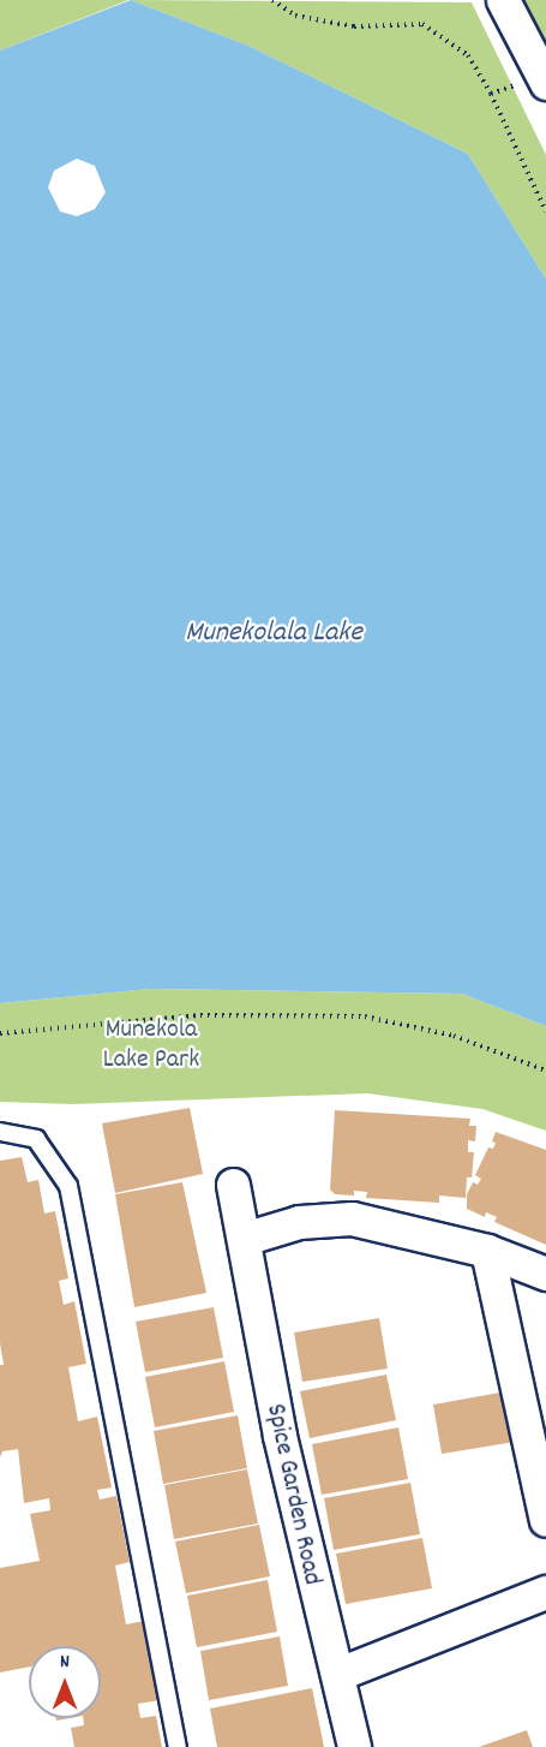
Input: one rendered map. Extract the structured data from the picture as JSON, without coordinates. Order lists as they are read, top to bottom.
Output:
{
  "streets": {
    "street": ["Spice Garden Road"]
  },
  "water": ["Munekolala Lake"],
  "parks": ["Munekola Lake Park"],
  "north": "top"
}
